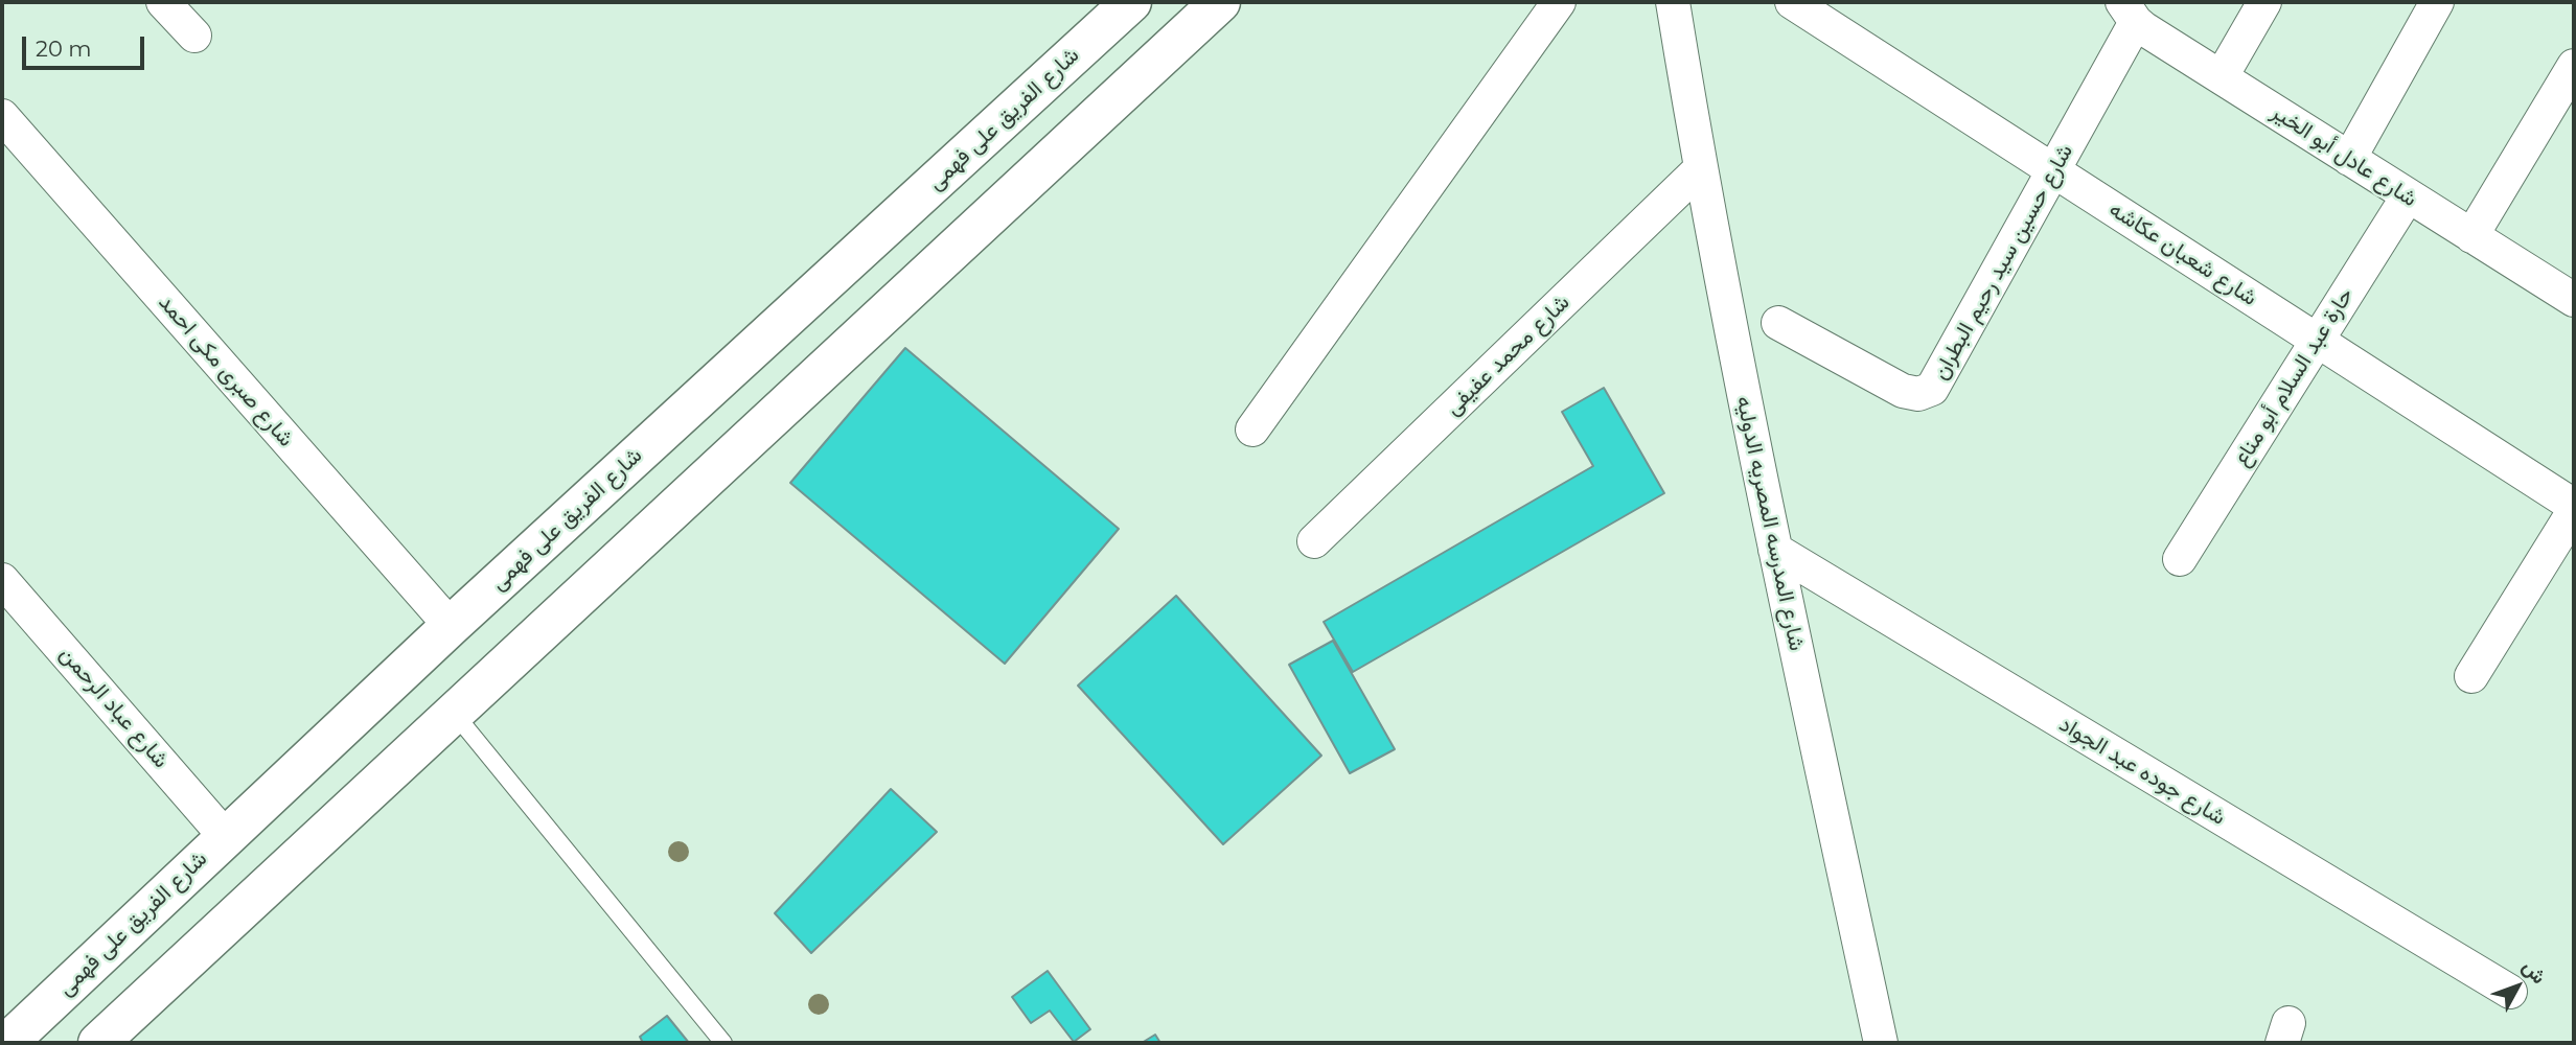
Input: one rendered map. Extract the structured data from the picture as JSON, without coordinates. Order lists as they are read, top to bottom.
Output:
{
  "streets": {
    "street": [
      "شارع الفريق على فهمى",
      "شارع عادل أبو الخير",
      "شارع شعبان عكاشه",
      "شارع حسين سيد رحيم البطران",
      "شارع محمد عفيفى",
      "شارع صبرى مكى احمد",
      "حارة عبد السلام أبو مناع",
      "شارع المدرسه المصريه الدوليه",
      "شارع عباد الرحمن",
      "شارع جوده عبد الجواد"
    ]
  },
  "crossings": [
    ["شارع الفريق على فهمى", "شارع صبرى مكى احمد"],
    ["شارع الفريق على فهمى", "شارع عباد الرحمن"],
    ["شارع عادل أبو الخير", "شارع حسين سيد رحيم البطران"],
    ["شارع عادل أبو الخير", "حارة عبد السلام أبو مناع"],
    ["شارع شعبان عكاشه", "شارع حسين سيد رحيم البطران"],
    ["شارع شعبان عكاشه", "حارة عبد السلام أبو مناع"],
    ["شارع محمد عفيفى", "شارع المدرسه المصريه الدوليه"],
    ["شارع المدرسه المصريه الدوليه", "شارع جوده عبد الجواد"]
  ],
  "scale_bar": "20 m",
  "north": "top right"
}
